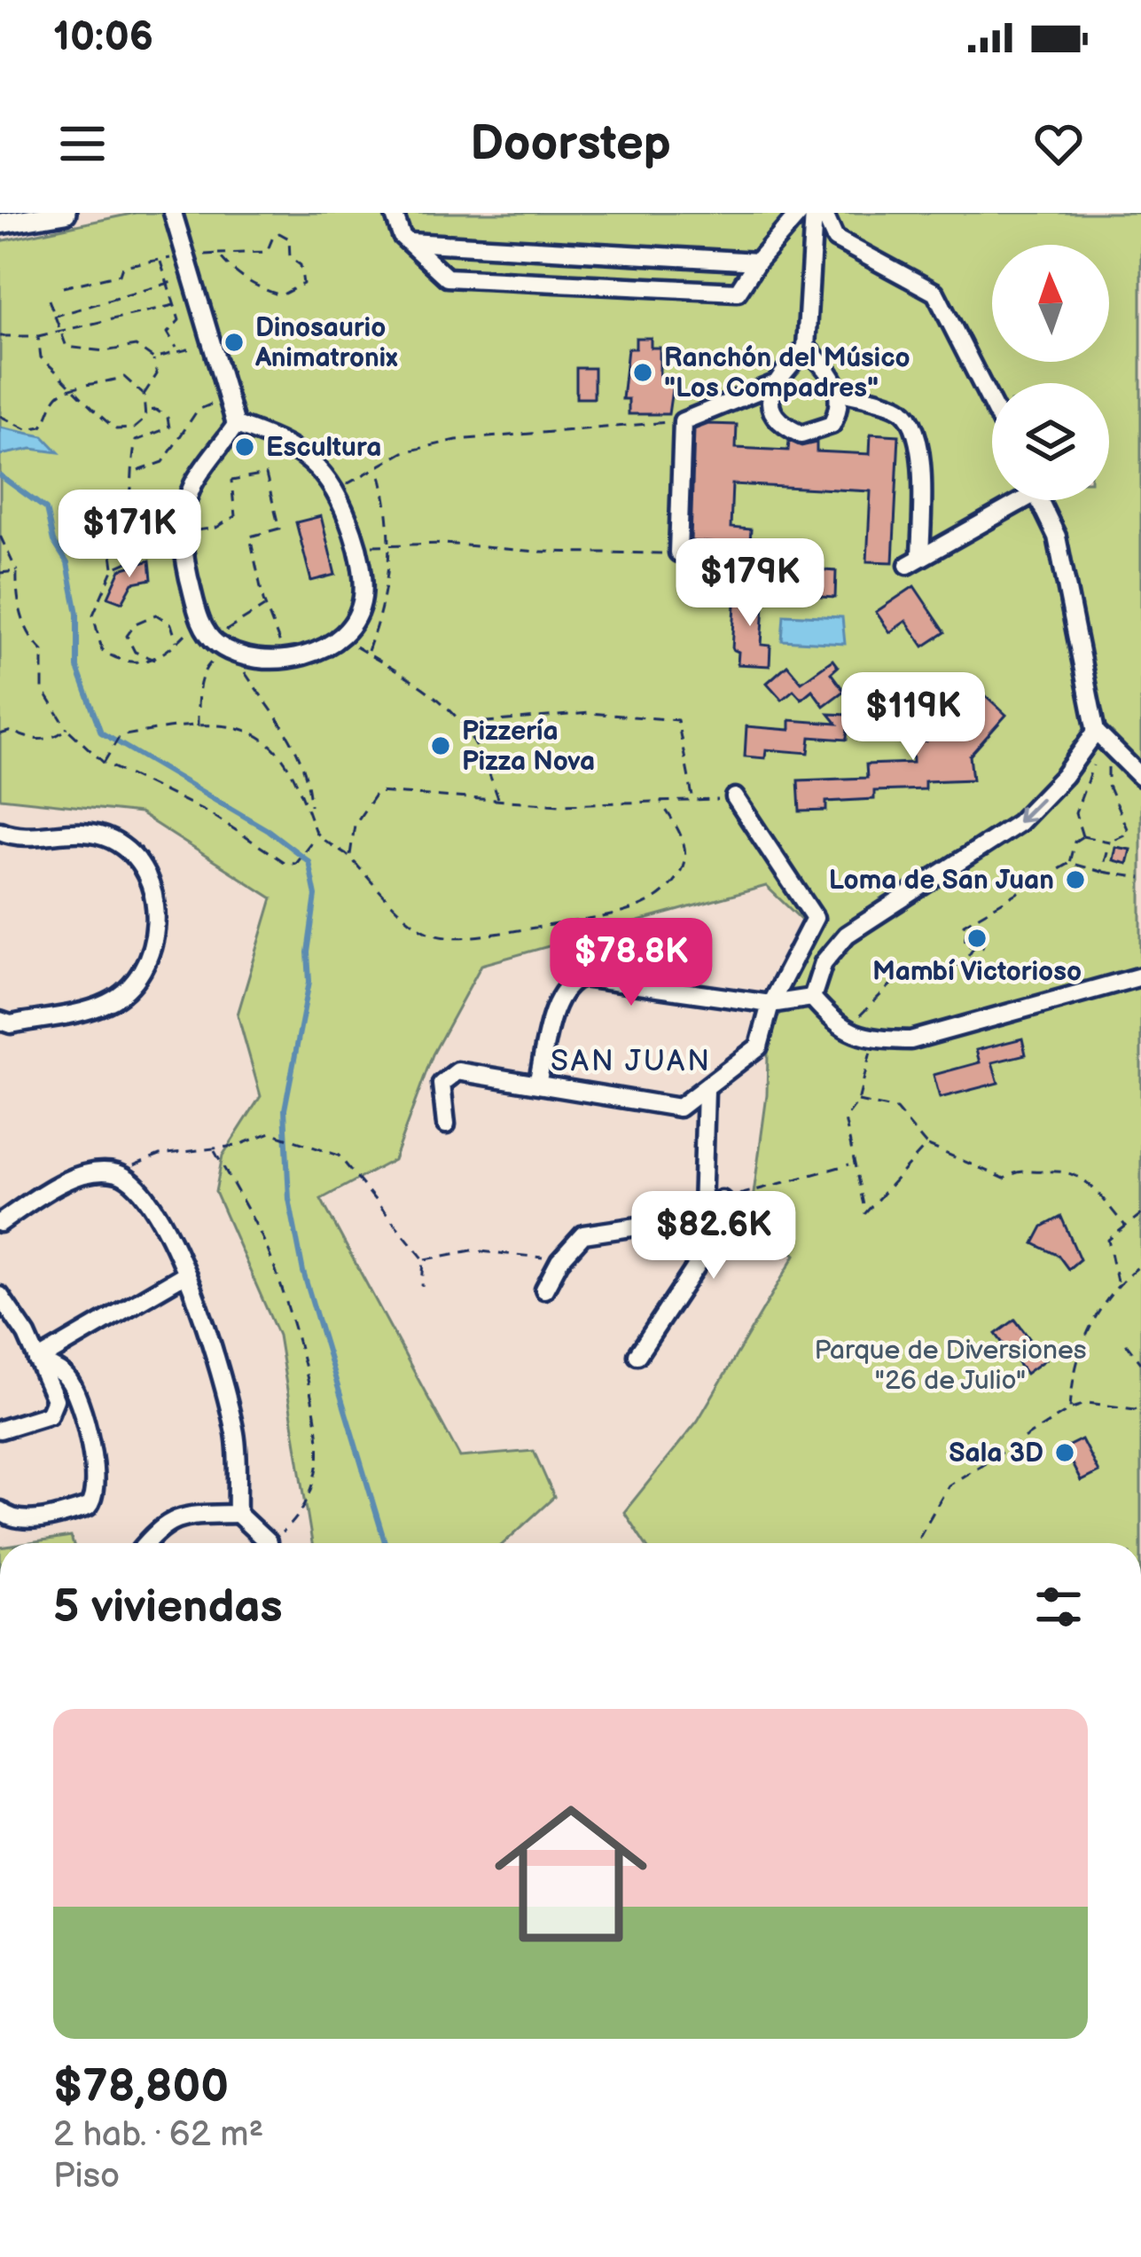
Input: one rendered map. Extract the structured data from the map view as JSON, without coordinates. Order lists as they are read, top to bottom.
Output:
{
  "districts": ["SAN JUAN"],
  "parks": ["Parque de Diversiones \"26 de Julio\""],
  "places": [
    "Dinosaurio Animatronix",
    "Ranchón del Músico \"Los Compadres\"",
    "Escultura",
    "Pizzería Pizza Nova",
    "Loma de San Juan",
    "Mambí Victorioso",
    "Sala 3D"
  ],
  "north": "top",
  "page": {
    "status": "10:06",
    "header": "Doorstep",
    "price": [
      "$171K",
      "$179K",
      "$119K",
      "$78.8K",
      "$82.6K"
    ],
    "heading": "5 viviendas",
    "list": [
      {
        "name": "$78,800",
        "note": "2 hab. · 62 m² · Piso"
      }
    ]
  }
}
